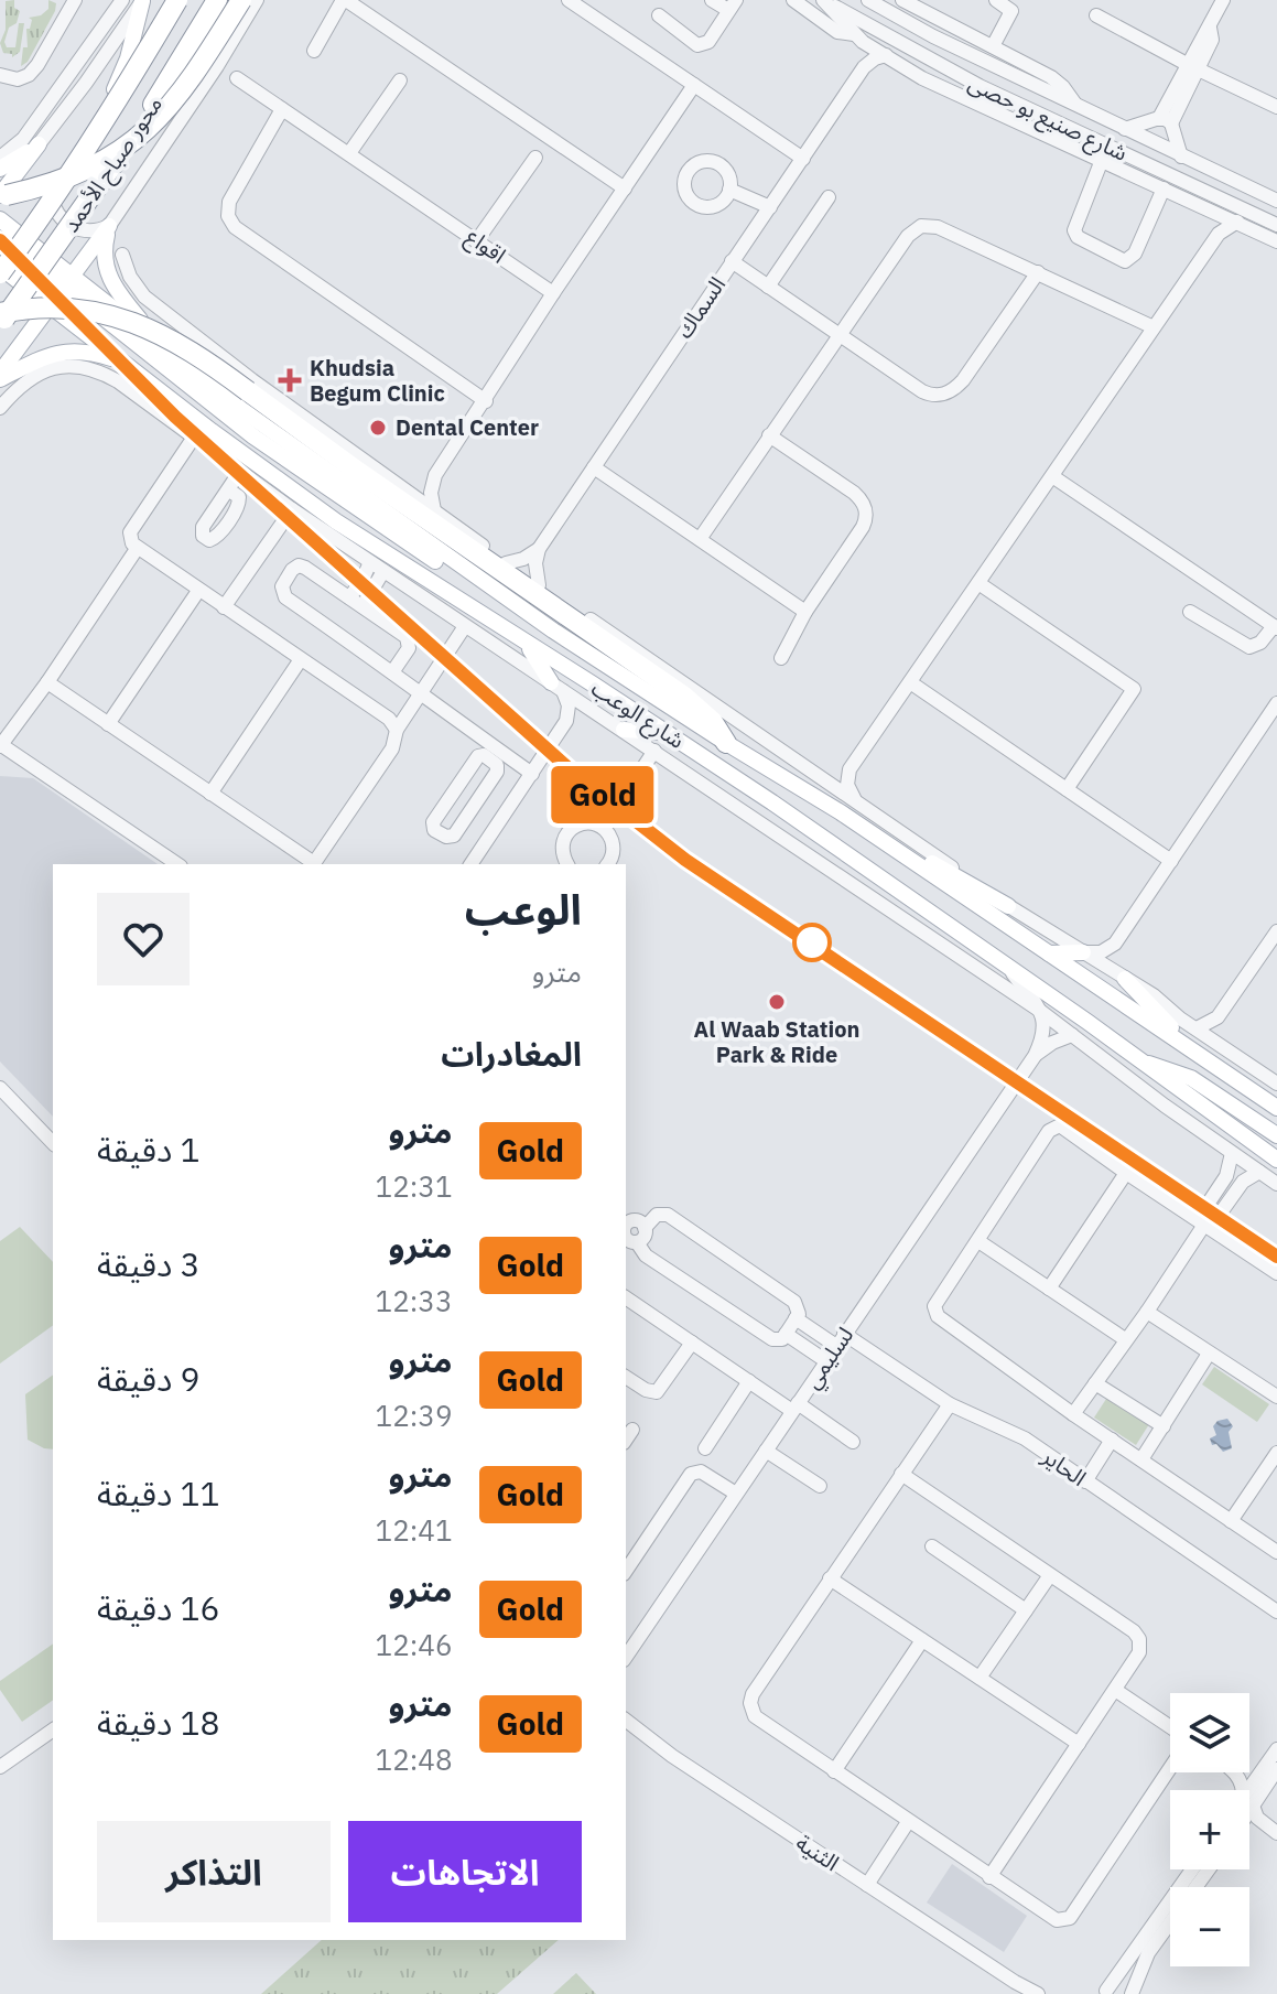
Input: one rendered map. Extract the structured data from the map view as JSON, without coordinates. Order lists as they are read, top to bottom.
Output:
{
  "streets": {
    "highway": ["محور صباح الأحمد"],
    "main road": ["شارع الوعب"],
    "street": [
      "شارع صنيع بو حصى",
      "اقواع",
      "السماك",
      "لسليمي",
      "الحاير",
      "الثنية"
    ]
  },
  "crossings": [
    ["شارع صنيع بو حصى", "السماك"],
    ["محور صباح الأحمد", "شارع الوعب"],
    ["شارع الوعب", "لسليمي"],
    ["لسليمي", "الحاير"]
  ],
  "places": {
    "health": ["Khudsia Begum Clinic"],
    "other": ["Dental Center", "Al Waab Station Park & Ride"]
  },
  "lines": ["metro line Gold"],
  "page": {
    "on_map": "Gold",
    "heading": [
      ["الوعب", "مترو"],
      "المغادرات"
    ],
    "list": [
      {
        "mark": "Gold",
        "name": "مترو",
        "note": "12:31",
        "value": "1 دقيقة"
      },
      {
        "mark": "Gold",
        "name": "مترو",
        "note": "12:33",
        "value": "3 دقيقة"
      },
      {
        "mark": "Gold",
        "name": "مترو",
        "note": "12:39",
        "value": "9 دقيقة"
      },
      {
        "mark": "Gold",
        "name": "مترو",
        "note": "12:41",
        "value": "11 دقيقة"
      },
      {
        "mark": "Gold",
        "name": "مترو",
        "note": "12:46",
        "value": "16 دقيقة"
      },
      {
        "mark": "Gold",
        "name": "مترو",
        "note": "12:48",
        "value": "18 دقيقة"
      }
    ],
    "map_buttons": ["+", "−"],
    "buttons": ["الاتجاهات", "التذاكر"]
  }
}
